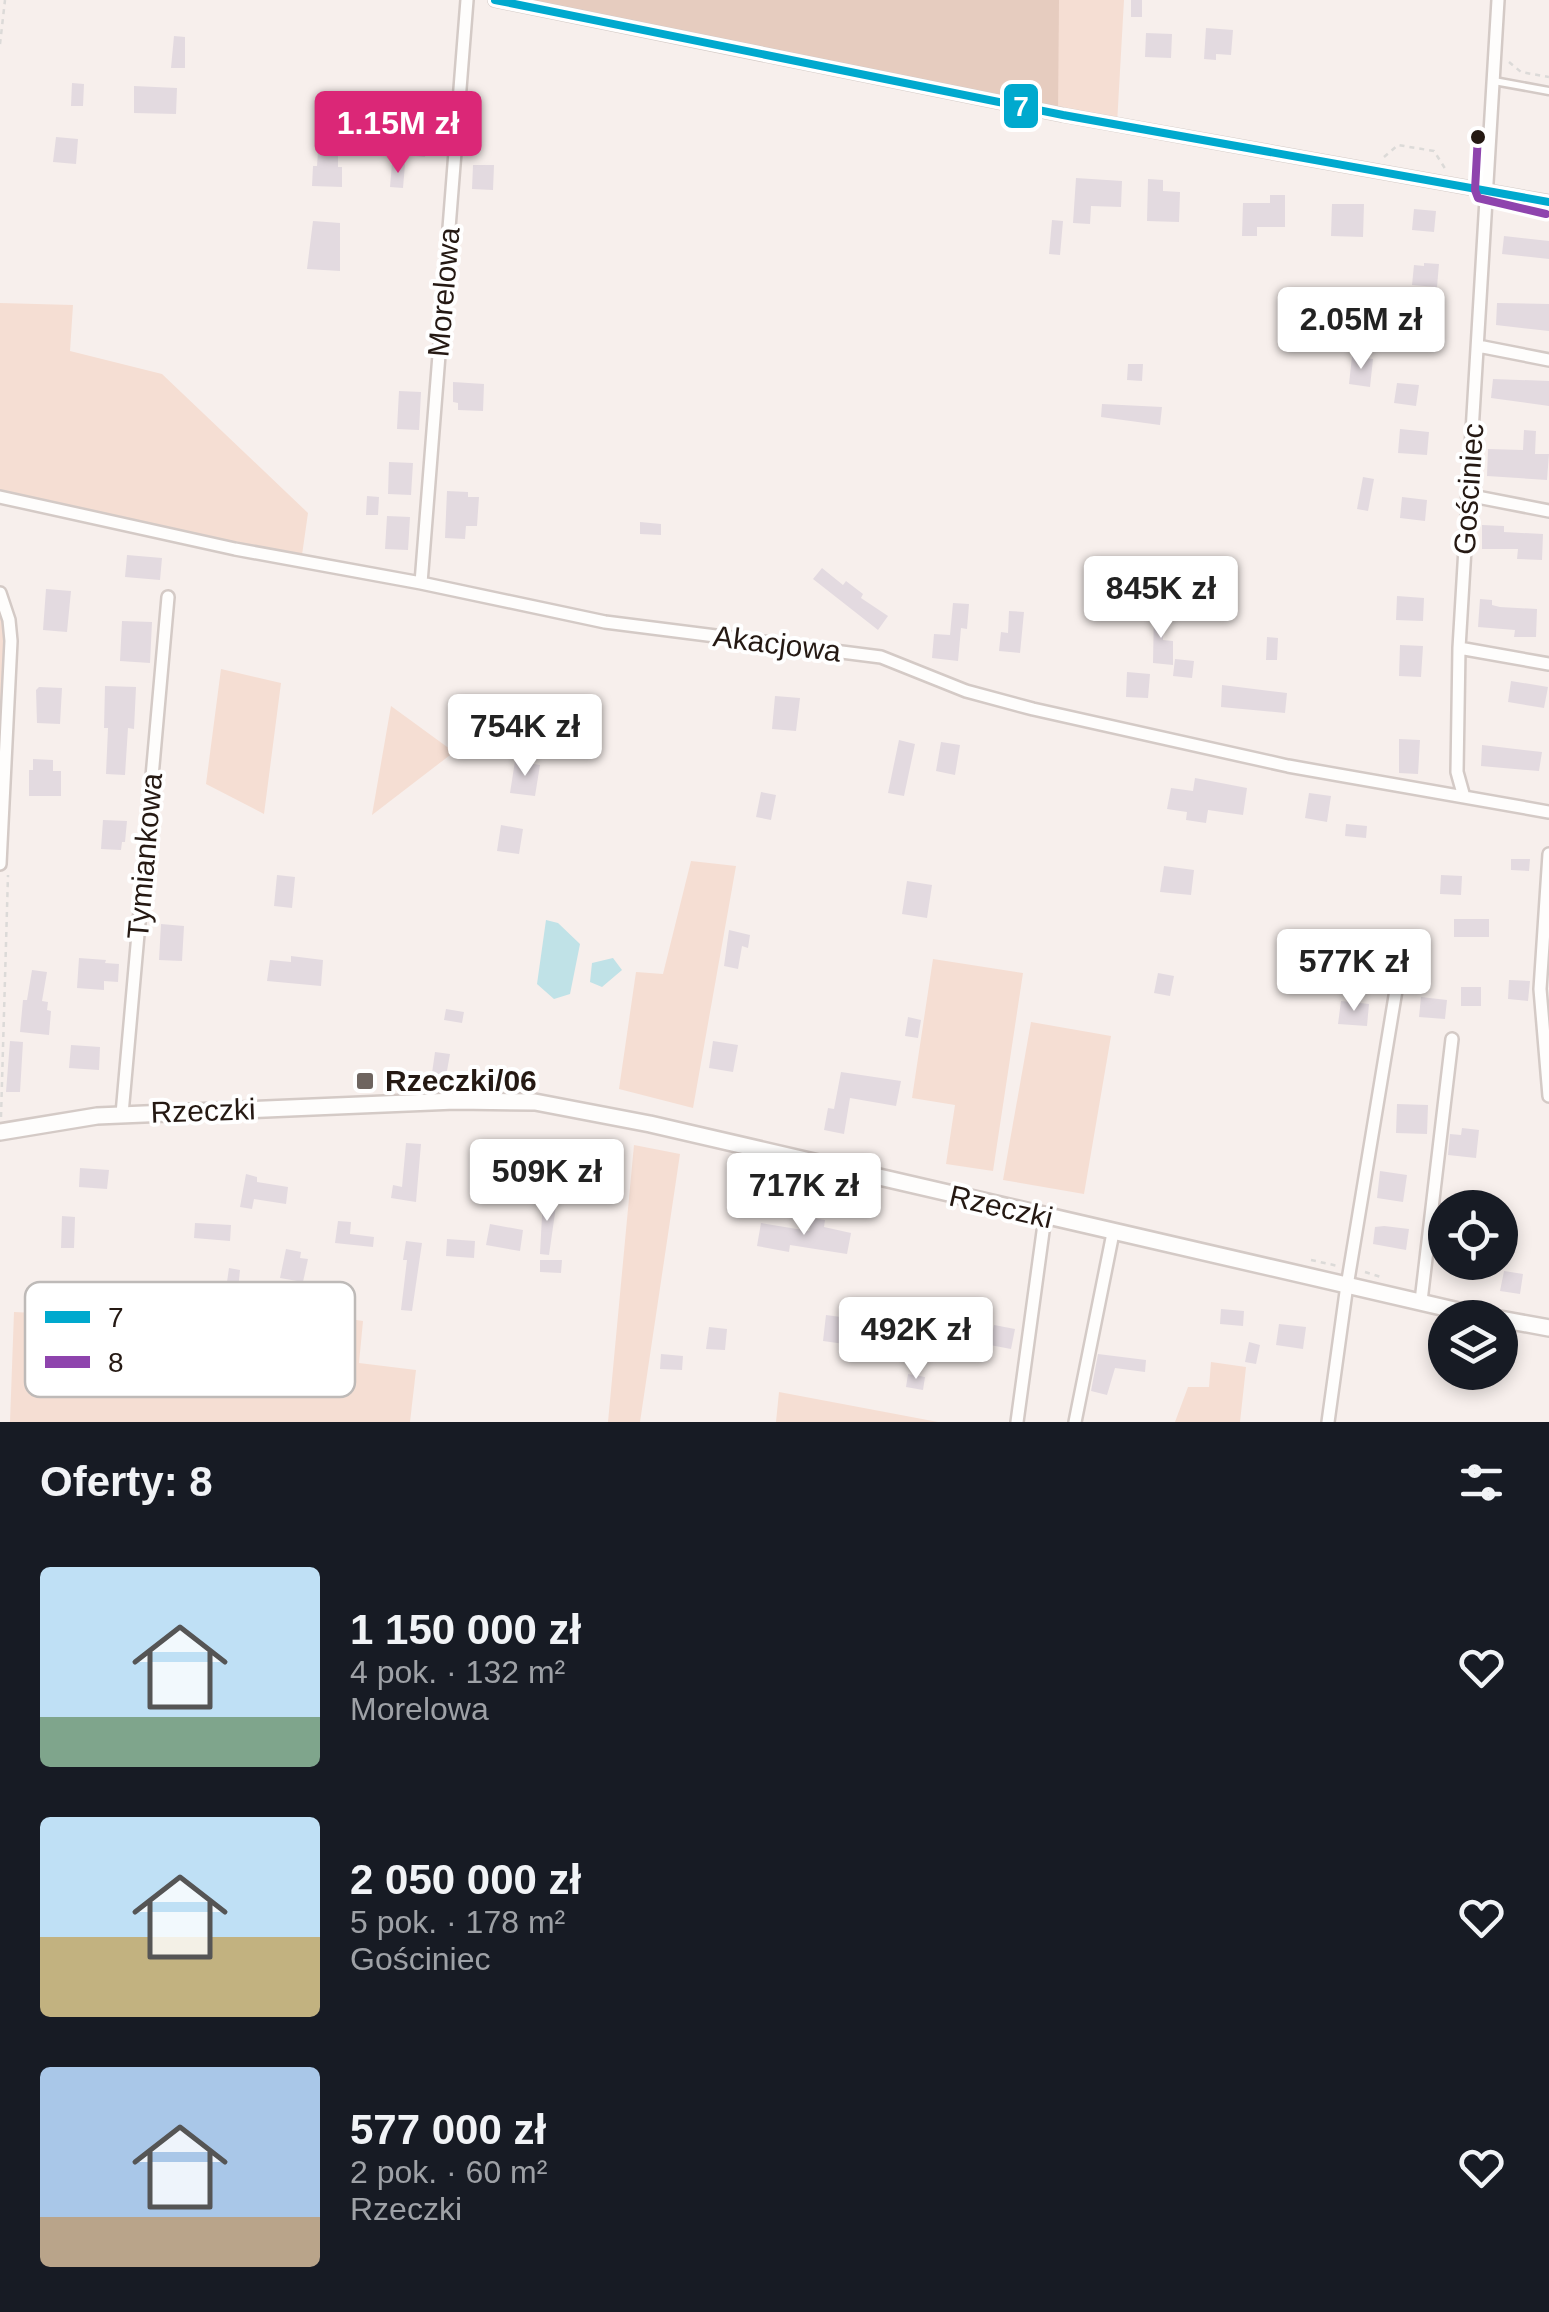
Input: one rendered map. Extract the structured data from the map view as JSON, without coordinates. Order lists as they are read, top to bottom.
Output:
{
  "streets": {
    "main road": ["Rzeczki"],
    "street": [
      "Morelowa",
      "Gościniec",
      "Akacjowa",
      "Tymiankowa"
    ]
  },
  "crossings": [
    ["Morelowa", "Akacjowa"],
    ["Gościniec", "Akacjowa"],
    ["Tymiankowa", "Rzeczki"]
  ],
  "places": {
    "transit": ["Rzeczki/06"]
  },
  "lines": ["transit line 7", "transit line 8"],
  "legend": ["7", "8"],
  "page": {
    "price": [
      "1.15M zł",
      "2.05M zł",
      "845K zł",
      "754K zł",
      "577K zł",
      "509K zł",
      "717K zł",
      "492K zł"
    ],
    "heading": "Oferty: 8",
    "list": [
      {
        "name": "1 150 000 zł",
        "note": "4 pok. · 132 m² · Morelowa"
      },
      {
        "name": "2 050 000 zł",
        "note": "5 pok. · 178 m² · Gościniec"
      },
      {
        "name": "577 000 zł",
        "note": "2 pok. · 60 m² · Rzeczki"
      }
    ]
  }
}
